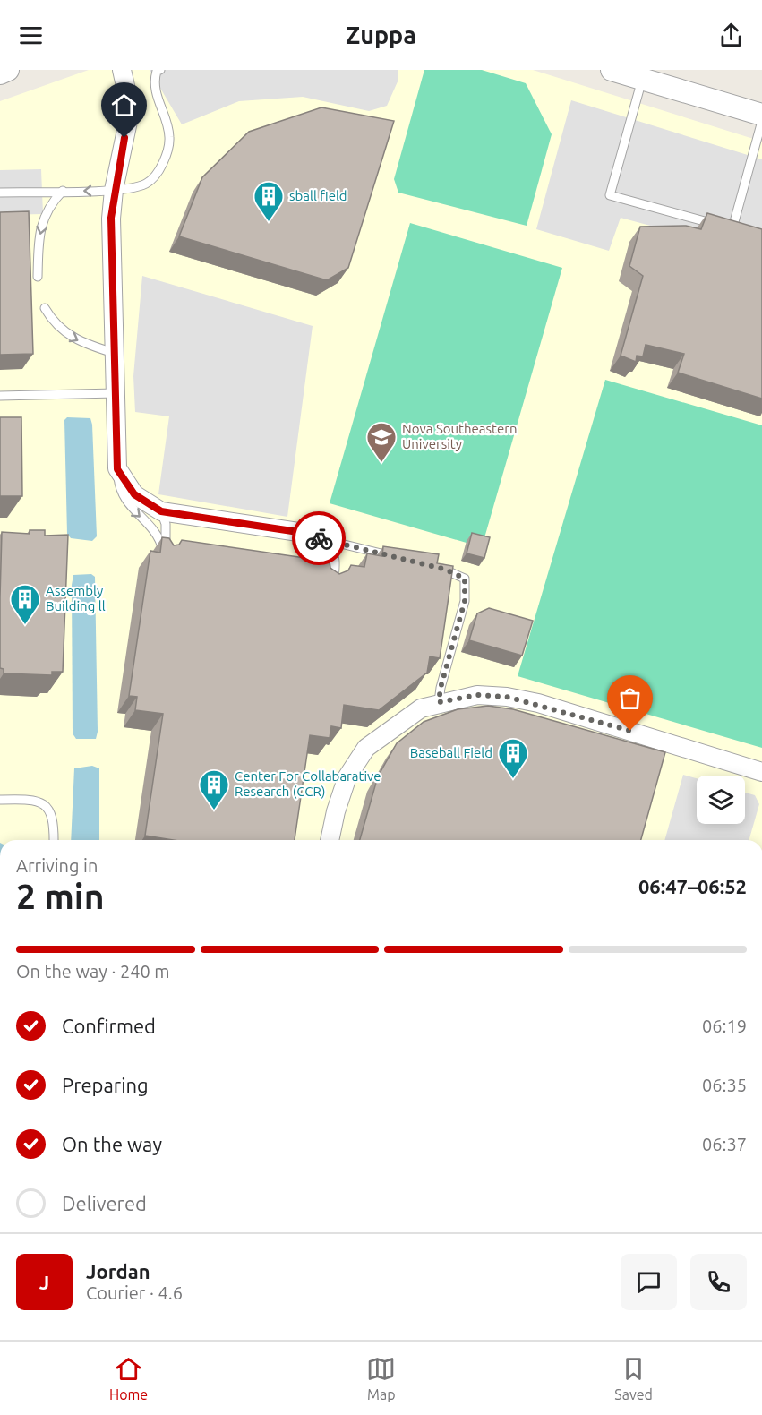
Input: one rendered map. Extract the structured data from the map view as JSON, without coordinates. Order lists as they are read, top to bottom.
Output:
{
  "places": {
    "building": [
      "sball field",
      "Assembly Building ll",
      "Baseball Field",
      "Center For Collabarative Research (CCR)"
    ],
    "school or university": ["Nova Southeastern University"]
  },
  "page": {
    "header": "Zuppa",
    "heading": ["2 min", "Arriving in", "06:47–06:52"],
    "panel": ["Jordan", "Courier · 4.6"],
    "bar": "On the way · 240 m",
    "list": [
      ["Confirmed", "06:19"],
      ["Preparing", "06:35"],
      ["On the way", "06:37"],
      "Delivered"
    ],
    "round": "J",
    "tabs": ["Home", "Map", "Saved"]
  }
}
